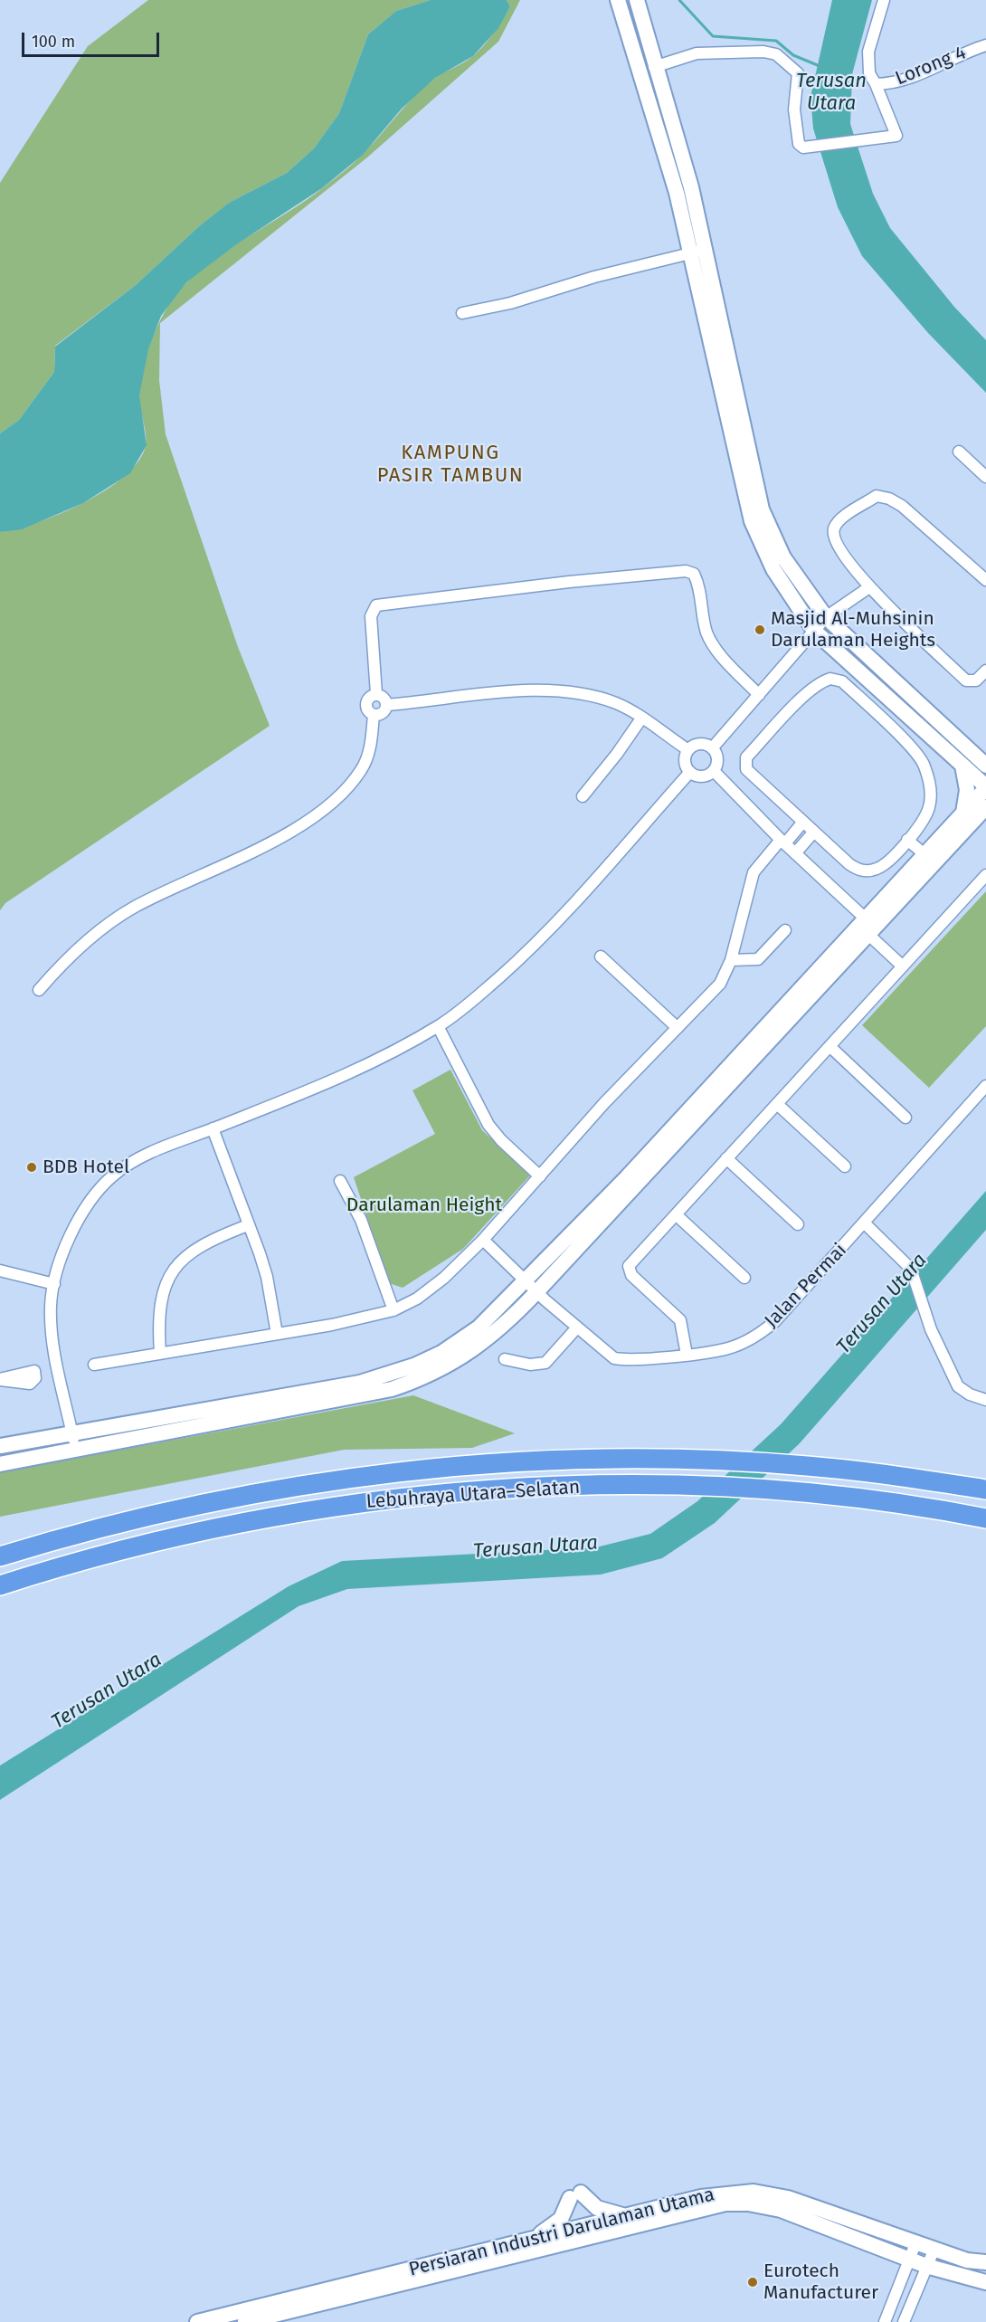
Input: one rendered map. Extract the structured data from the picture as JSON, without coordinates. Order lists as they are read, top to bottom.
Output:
{
  "streets": {
    "highway": ["Lebuhraya Utara–Selatan"],
    "street": ["Lorong 4", "Jalan Permai", "Persiaran Industri Darulaman Utama"]
  },
  "districts": ["KAMPUNG PASIR TAMBUN"],
  "water": ["Terusan Utara"],
  "parks": ["Darulaman Height"],
  "places": ["Masjid Al-Muhsinin Darulaman Heights", "BDB Hotel", "Eurotech Manufacturer"],
  "scale_bar": "100 m"
}
